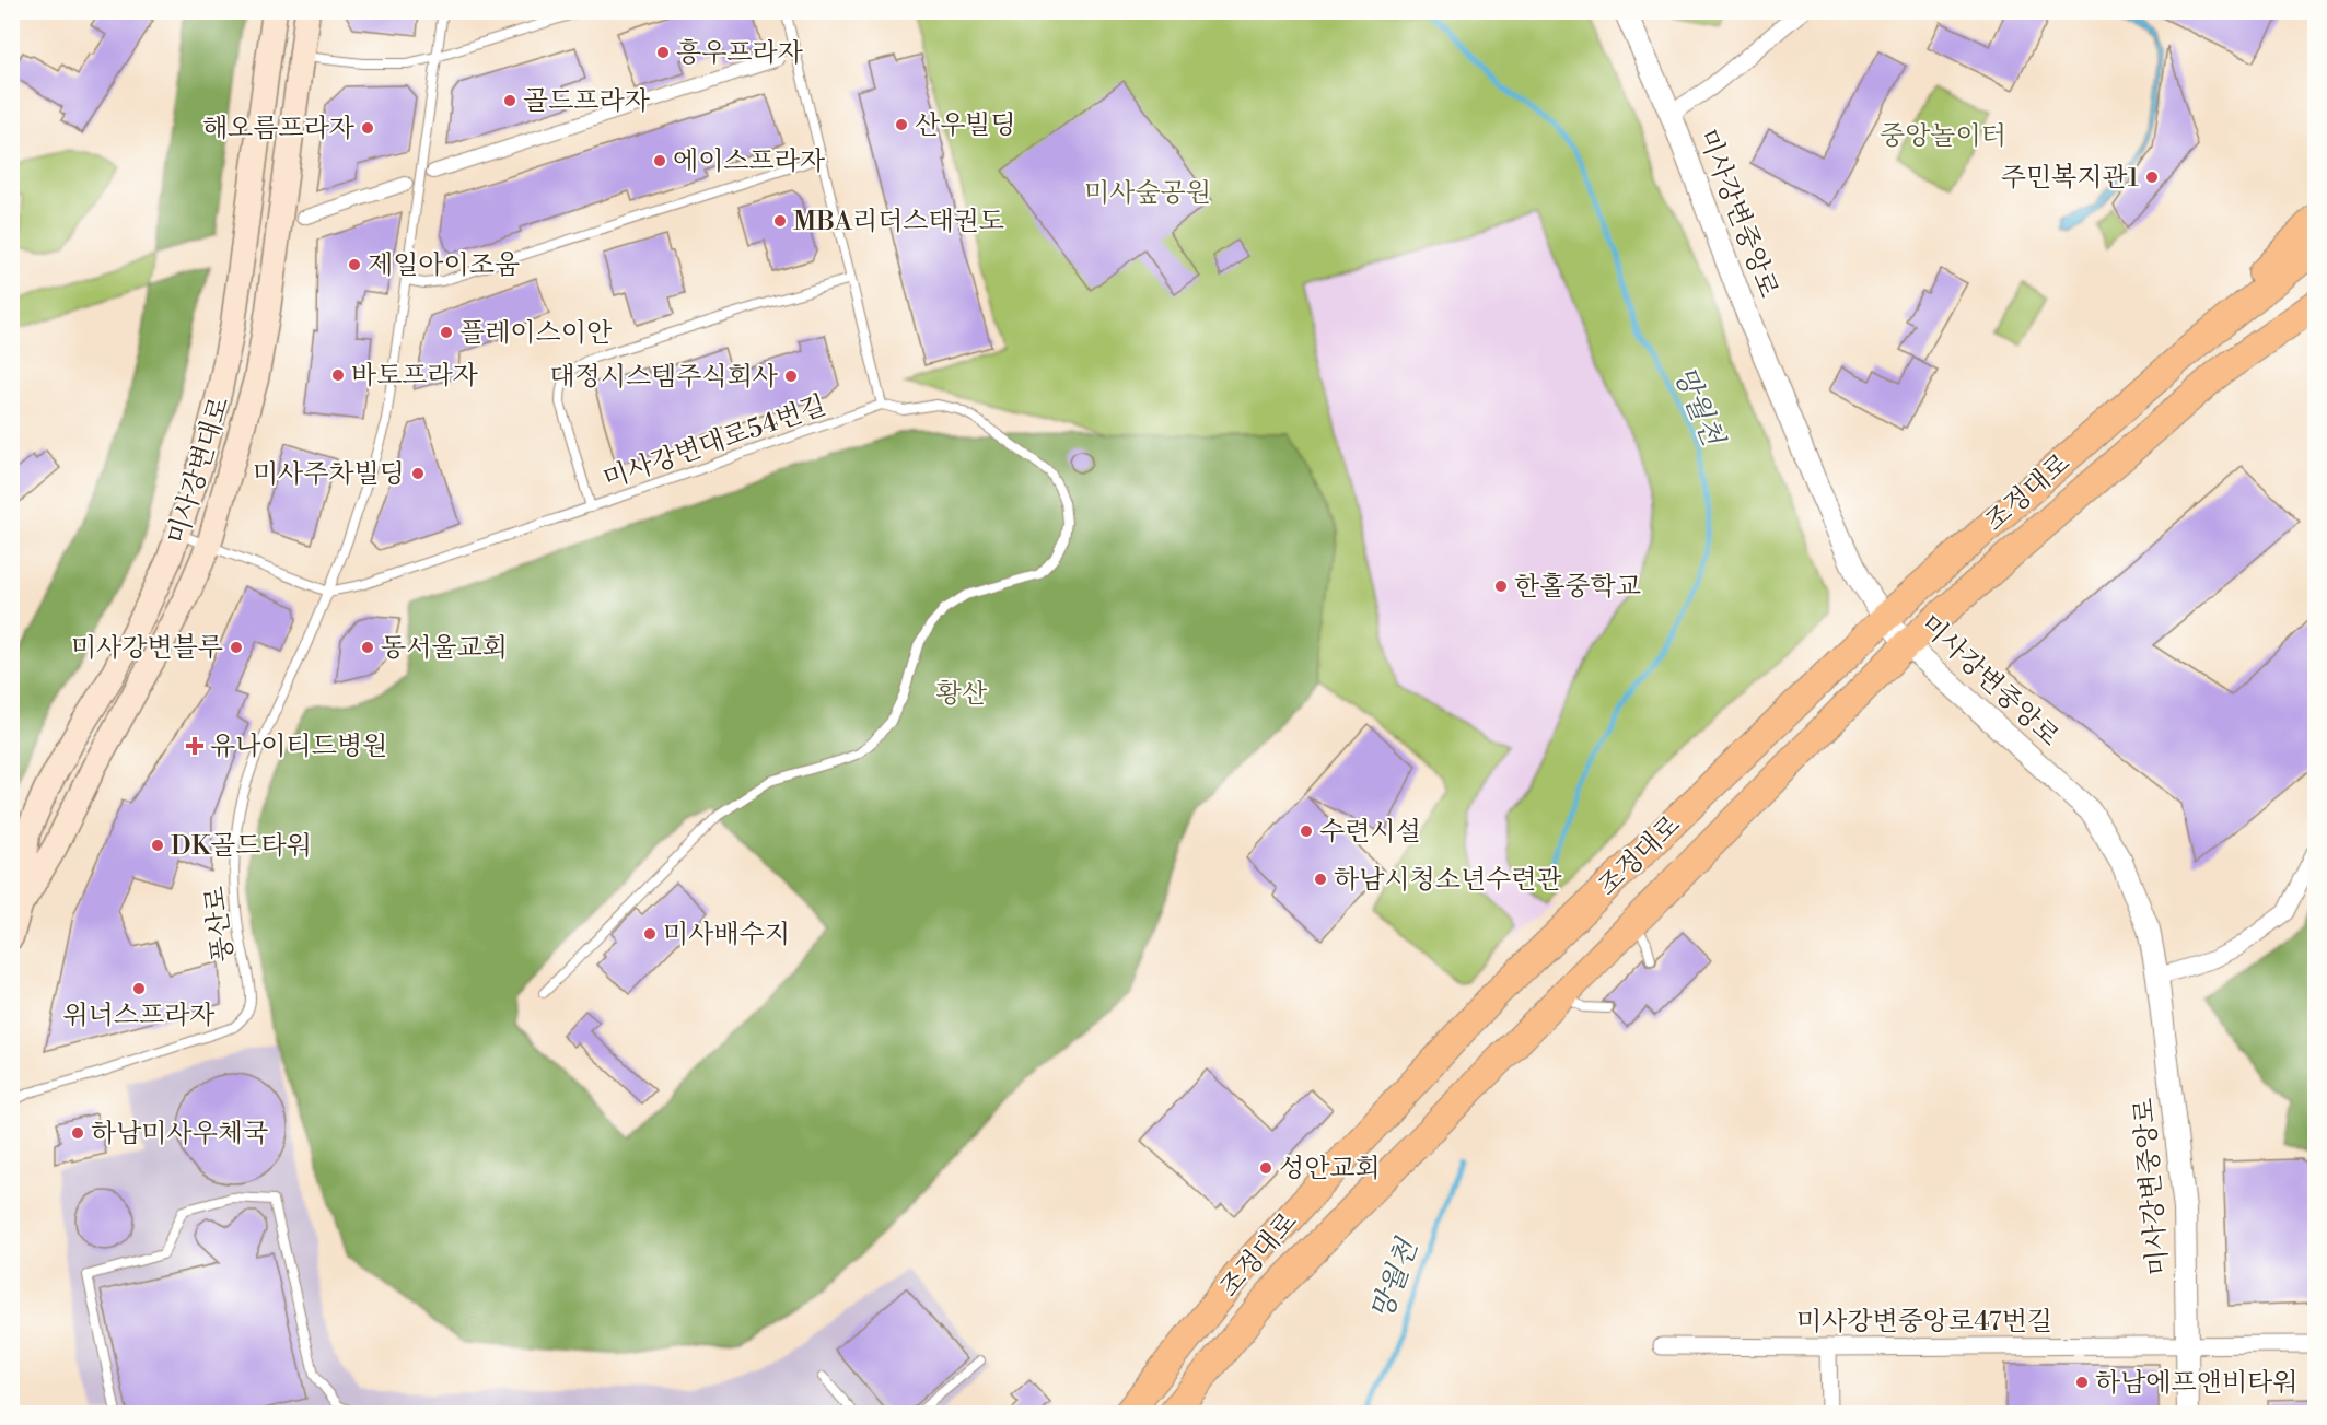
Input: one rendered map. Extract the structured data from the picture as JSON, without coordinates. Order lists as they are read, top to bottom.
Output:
{
  "streets": {
    "main road": ["미사강변대로", "조정대로"],
    "street": ["미사강변중앙로", "미사강변중앙로47번길"],
    "lane": ["미사강변대로54번길", "풍산로"]
  },
  "crossings": [
    ["미사강변중앙로", "조정대로"],
    ["미사강변중앙로", "미사강변중앙로47번길"],
    ["미사강변대로54번길", "풍산로"]
  ],
  "water": ["망월천"],
  "parks": ["중앙놀이터", "미사숲공원", "황산"],
  "places": {
    "other": [
      "흥우프라자",
      "골드프라자",
      "산우빌딩",
      "해오름프라자",
      "에이스프라자",
      "주민복지관1",
      "MBA리더스태권도",
      "제일아이조움",
      "플레이스이안",
      "바토프라자",
      "대정시스템주식회사",
      "미사주차빌딩",
      "한홀중학교",
      "미사강변블루",
      "동서울교회",
      "수련시설",
      "DK골드타워",
      "하남시청소년수련관",
      "미사배수지",
      "위너스프라자",
      "하남미사우체국",
      "성안교회",
      "하남에프앤비타워"
    ],
    "health": ["유나이티드병원"]
  }
}
